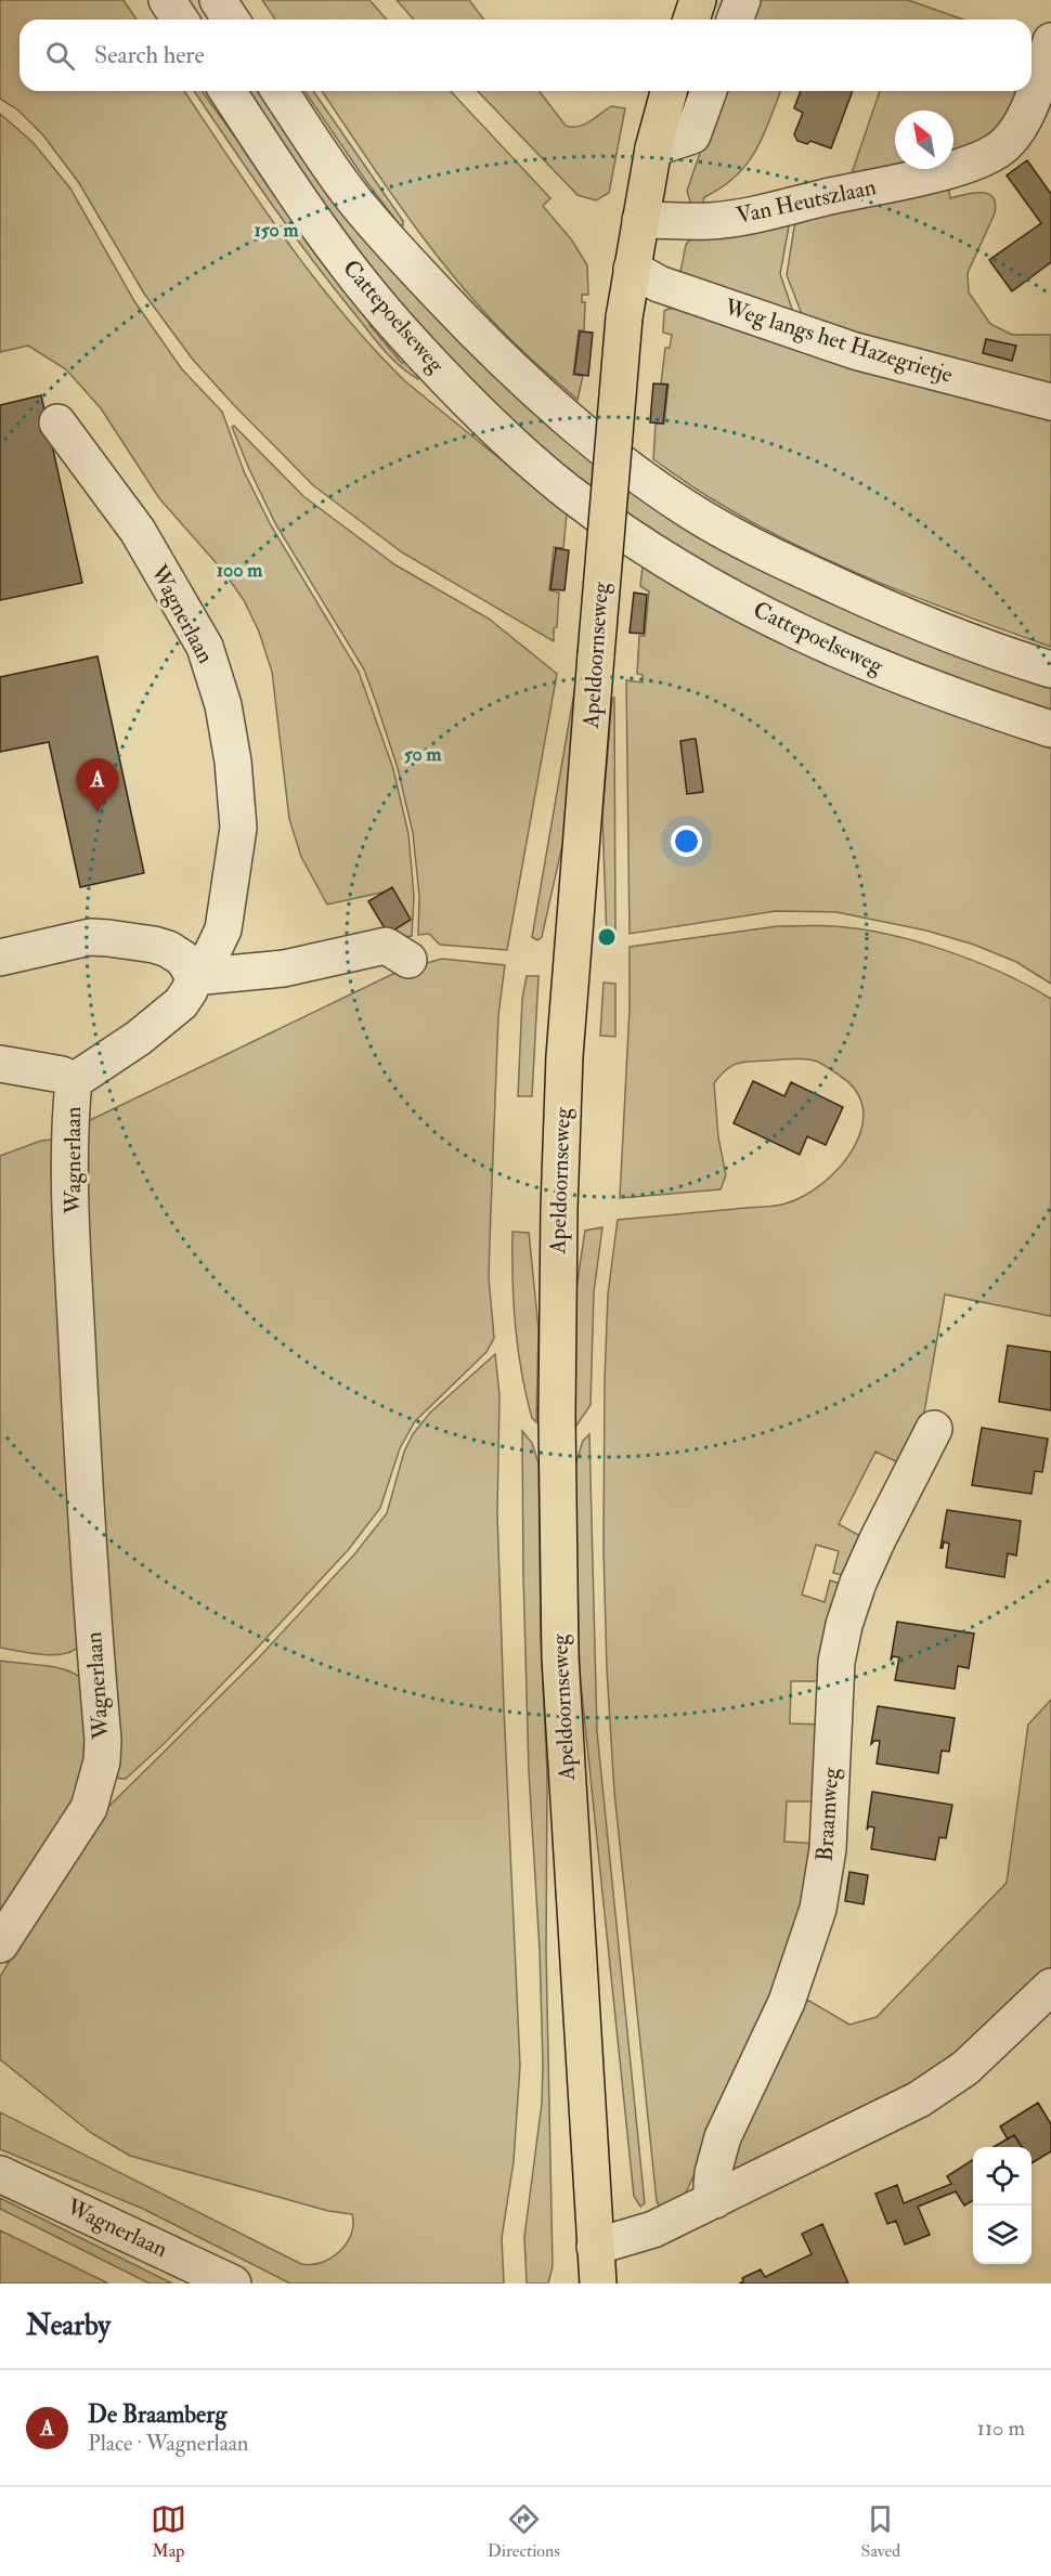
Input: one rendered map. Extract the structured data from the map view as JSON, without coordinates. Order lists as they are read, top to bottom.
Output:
{
  "streets": {
    "main road": ["Apeldoornseweg"],
    "street": [
      "Van Heutszlaan",
      "Cattepoelseweg",
      "Weg langs het Hazegrietje",
      "Wagnerlaan",
      "Braamweg"
    ]
  },
  "crossings": [
    ["Van Heutszlaan", "Apeldoornseweg"],
    ["Weg langs het Hazegrietje", "Apeldoornseweg"]
  ],
  "north": "top left",
  "page": {
    "search": "Search here",
    "pins": "A",
    "heading": "Nearby",
    "list": [
      {
        "mark": "A",
        "name": "De Braamberg",
        "note": "Place · Wagnerlaan",
        "value": "110 m"
      }
    ],
    "nav": ["Map", "Directions", "Saved"]
  },
  "rings": ["150 m", "100 m", "50 m"]
}
